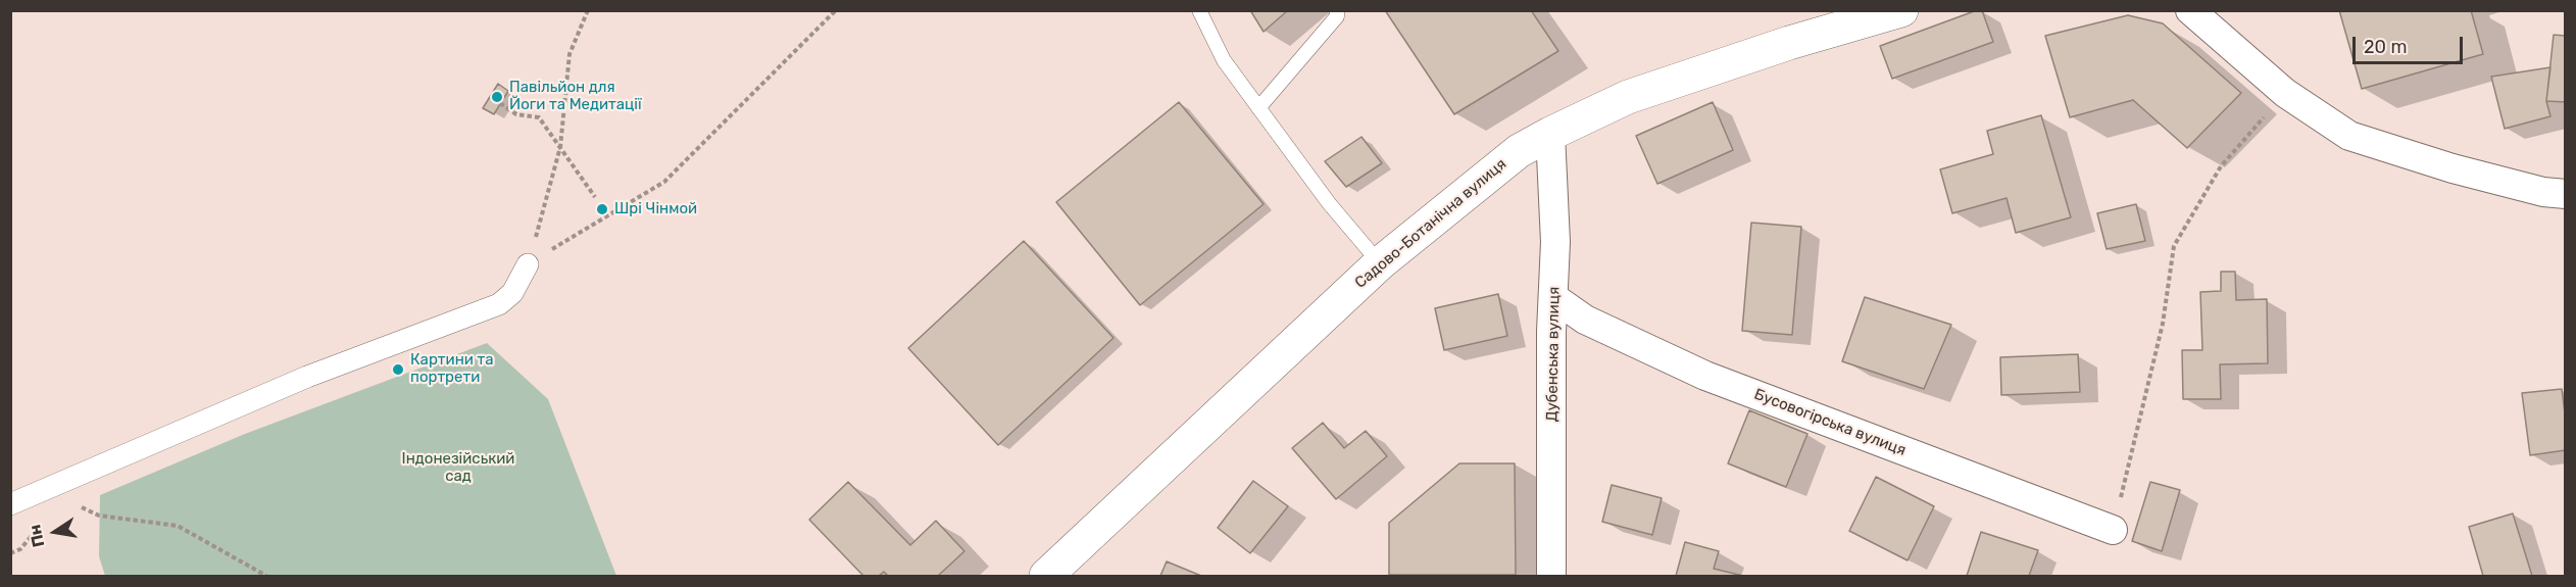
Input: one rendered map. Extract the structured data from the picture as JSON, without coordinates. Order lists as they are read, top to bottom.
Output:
{
  "streets": {
    "street": ["Садово-Ботанічна вулиця", "Дубенська вулиця", "Бусовогірська вулиця"]
  },
  "crossings": [
    ["Садово-Ботанічна вулиця", "Дубенська вулиця"],
    ["Дубенська вулиця", "Бусовогірська вулиця"]
  ],
  "parks": ["Індонезійський сад"],
  "places": ["Павільйон для Йоги та Медитації", "Шрі Чінмой", "Картини та портрети"],
  "scale_bar": "20 m",
  "north": "left"
}
